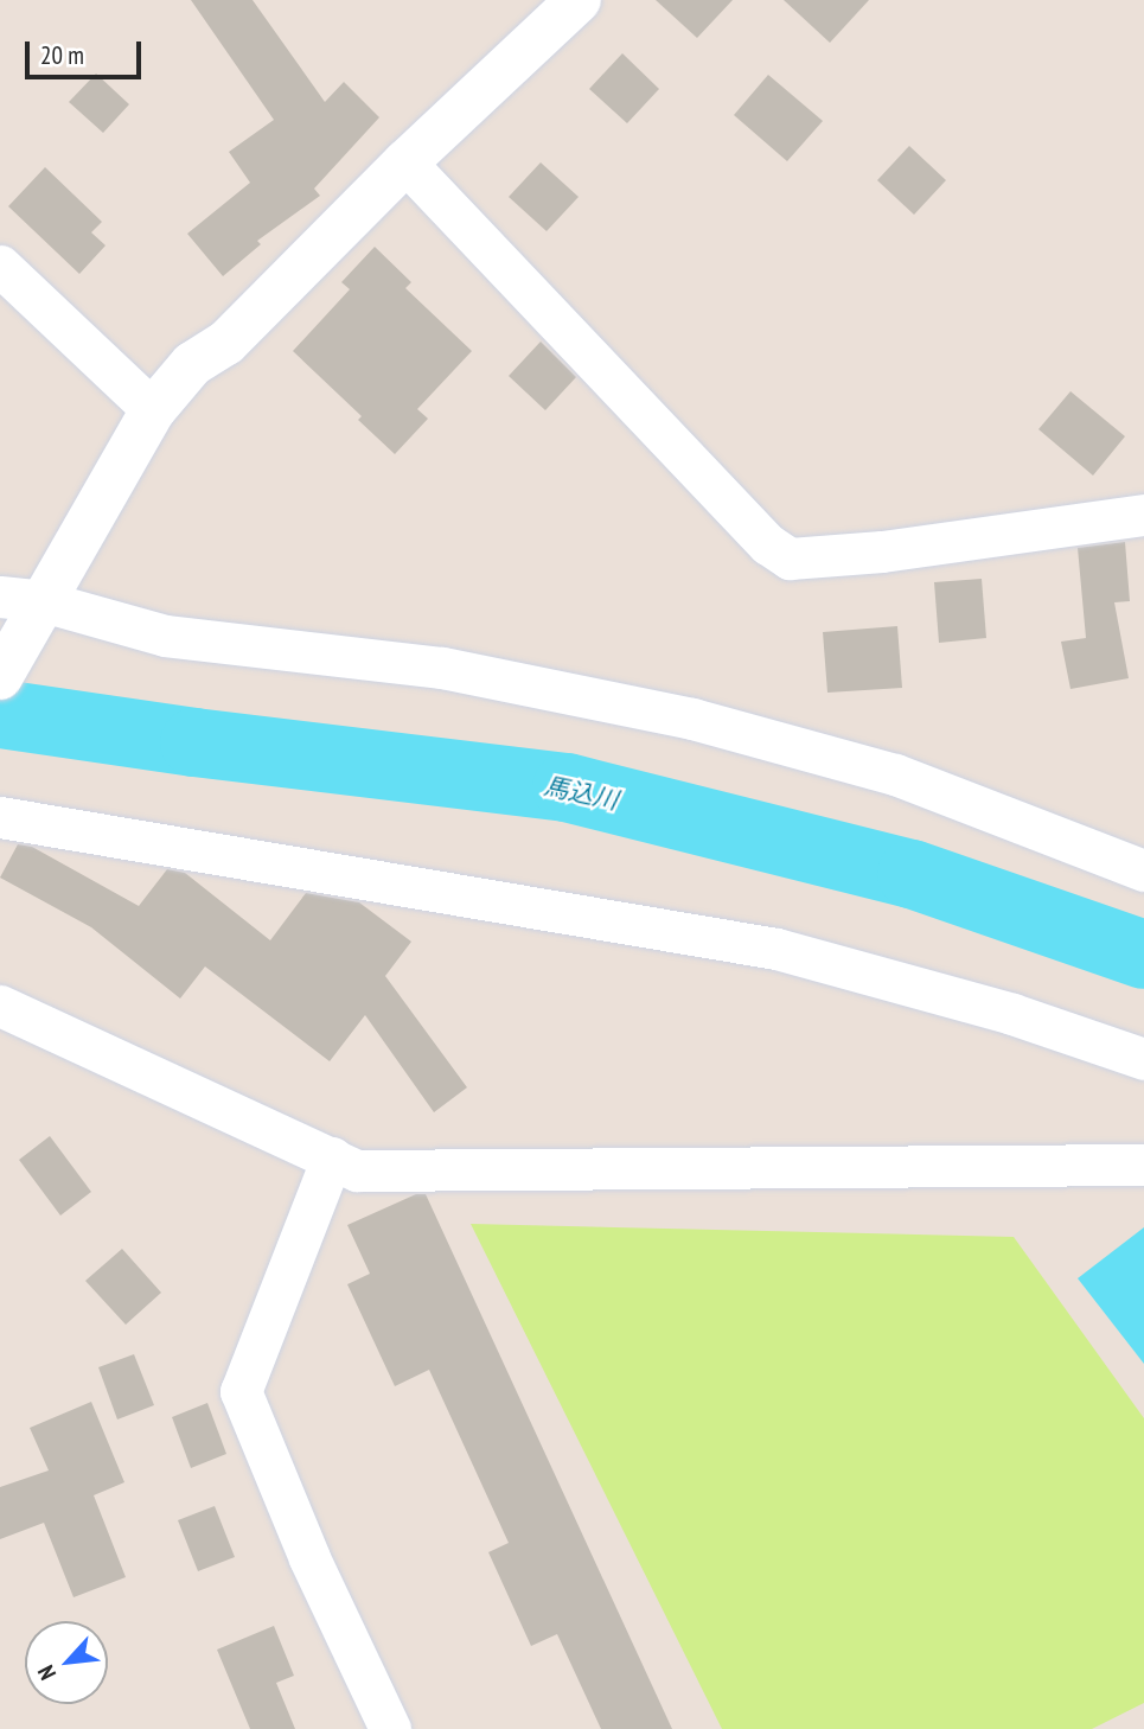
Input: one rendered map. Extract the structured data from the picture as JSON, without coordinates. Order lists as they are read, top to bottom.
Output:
{
  "water": ["馬込川"],
  "scale_bar": "20 m",
  "north": "bottom left"
}
